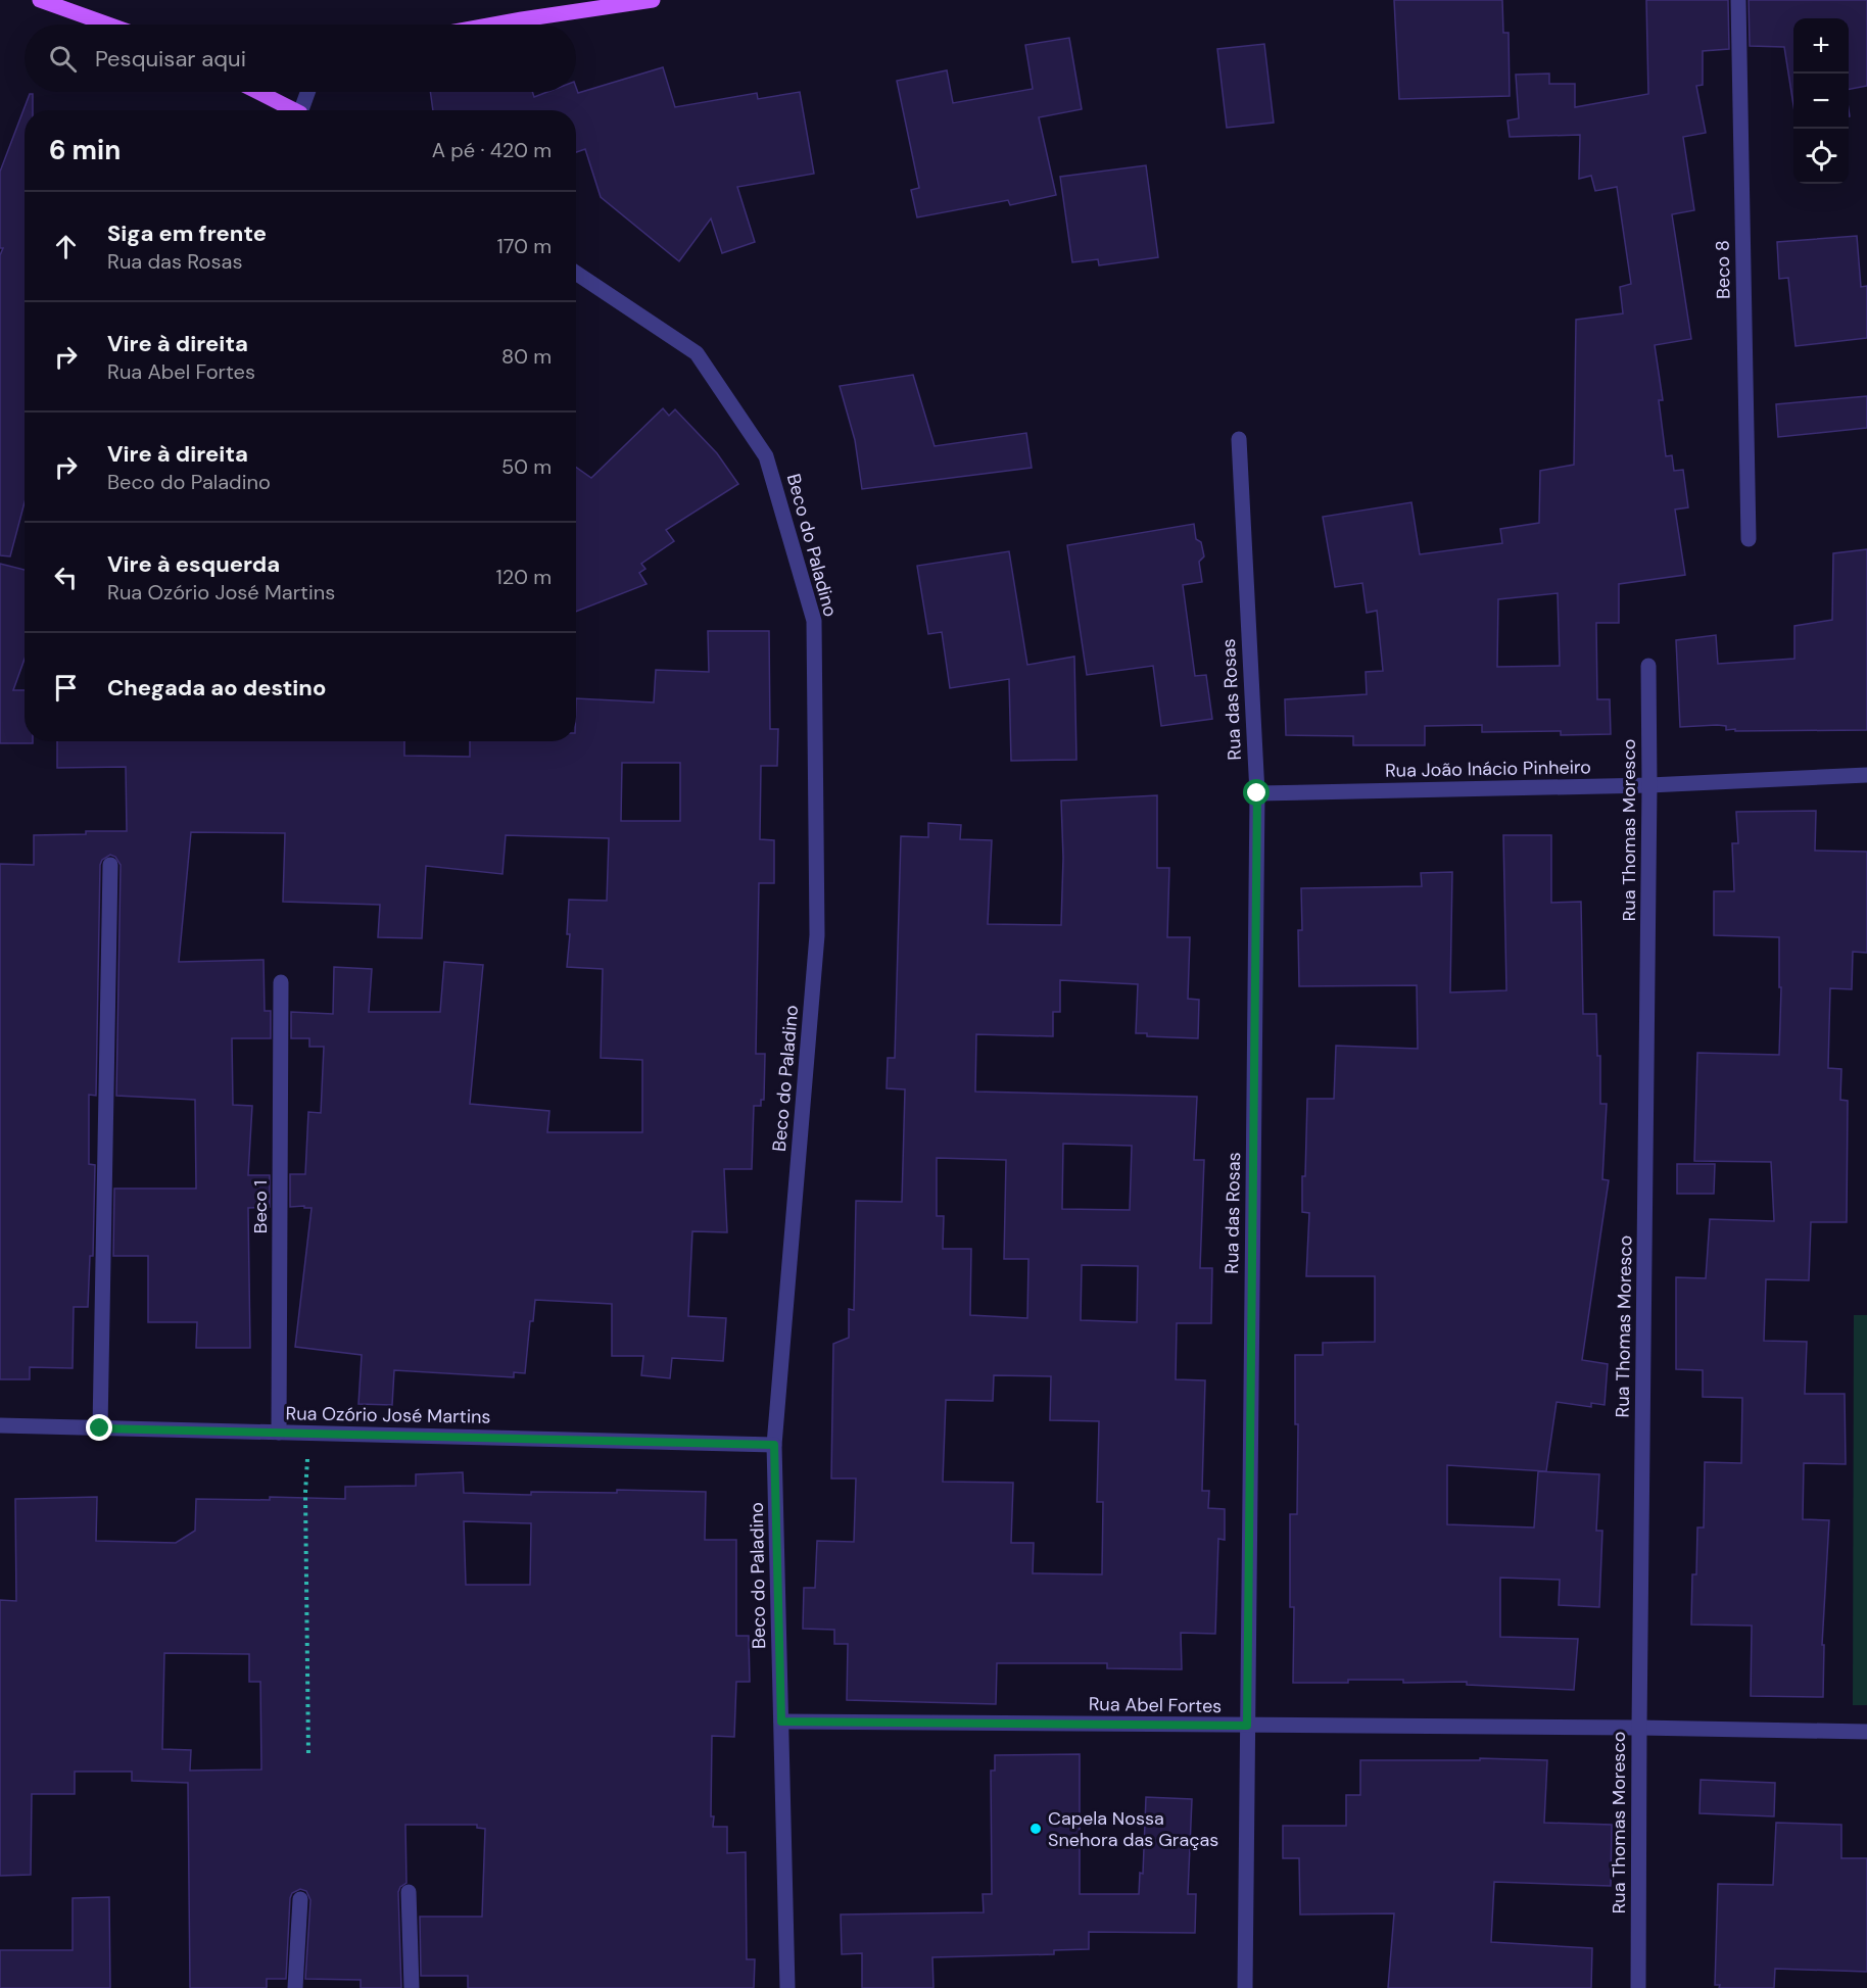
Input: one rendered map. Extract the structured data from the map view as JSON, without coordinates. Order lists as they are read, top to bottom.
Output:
{
  "streets": {
    "street": [
      "Beco 8",
      "Beco do Paladino",
      "Rua das Rosas",
      "Rua João Inácio Pinheiro",
      "Rua Thomas Moresco",
      "Beco 1",
      "Rua Ozório José Martins",
      "Rua Abel Fortes"
    ]
  },
  "crossings": [
    ["Beco do Paladino", "Rua Ozório José Martins"],
    ["Beco do Paladino", "Rua Abel Fortes"],
    ["Rua das Rosas", "Rua João Inácio Pinheiro"],
    ["Rua das Rosas", "Rua Abel Fortes"],
    ["Rua João Inácio Pinheiro", "Rua Thomas Moresco"],
    ["Rua Thomas Moresco", "Rua Abel Fortes"],
    ["Beco 1", "Rua Ozório José Martins"]
  ],
  "places": ["Capela Nossa Snehora das Graças"],
  "page": {
    "map_buttons": ["+", "−"],
    "search": "Pesquisar aqui",
    "heading": ["6 min", "A pé · 420 m"],
    "list": [
      ["Siga em frente", "Rua das Rosas", "170 m"],
      ["Vire à direita", "Rua Abel Fortes", "80 m"],
      ["Vire à direita", "Beco do Paladino", "50 m"],
      ["Vire à esquerda", "Rua Ozório José Martins", "120 m"],
      "Chegada ao destino"
    ]
  }
}
